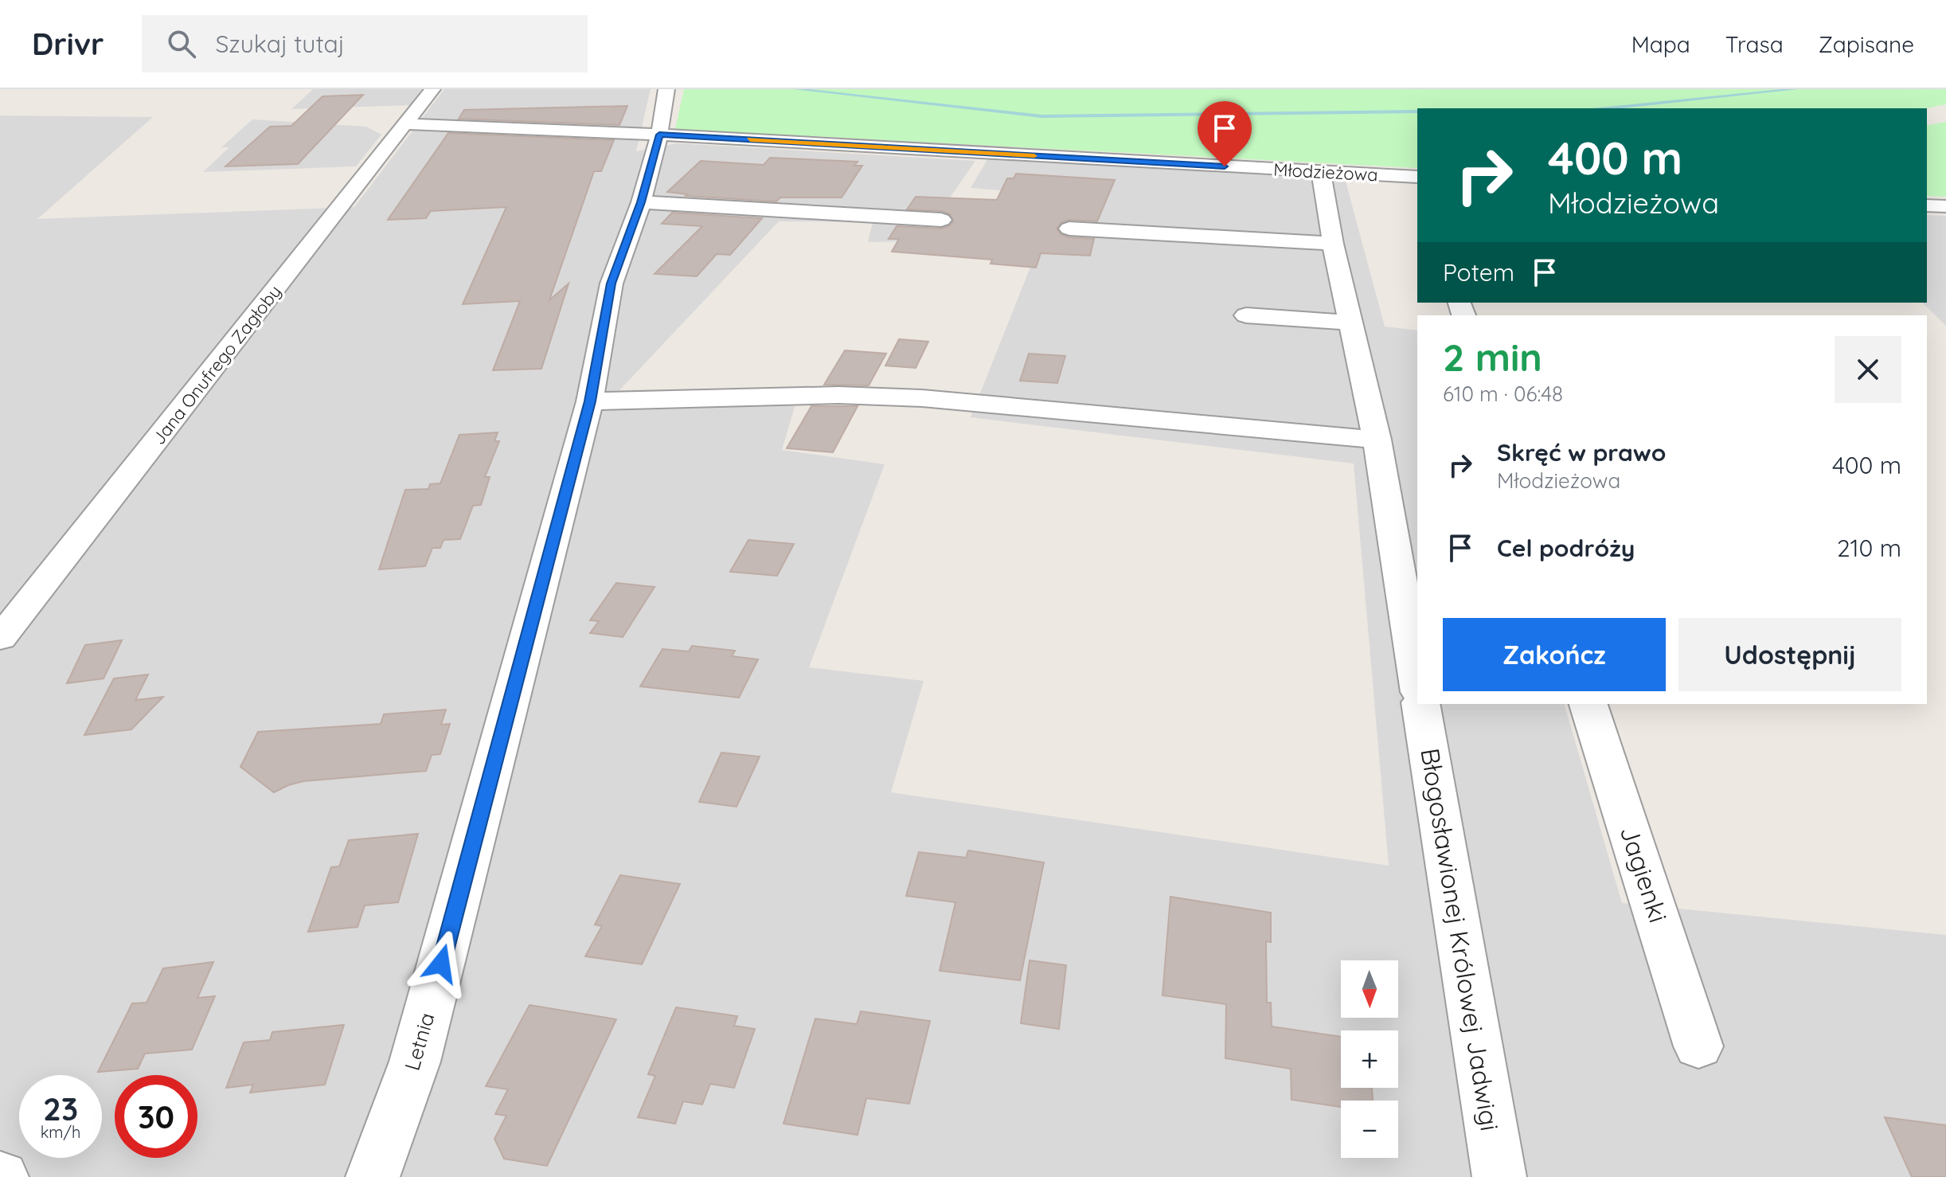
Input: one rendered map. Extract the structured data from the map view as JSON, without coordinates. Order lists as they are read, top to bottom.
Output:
{
  "streets": {
    "street": [
      "Młodzieżowa",
      "Jana Onufrego Zagłoby",
      "Jagienki",
      "Błogosławionej Królowej Jadwigi",
      "Letnia"
    ]
  },
  "crossings": [
    ["Młodzieżowa", "Jana Onufrego Zagłoby"],
    ["Młodzieżowa", "Letnia"]
  ],
  "north": "bottom",
  "page": {
    "header": "Drivr",
    "search": "Szukaj tutaj",
    "nav": ["Mapa", "Trasa", "Zapisane"],
    "turn": ["400 m", "Młodzieżowa"],
    "then": "Potem",
    "heading": ["2 min", "610 m · 06:48"],
    "list": [
      {
        "name": "Skręć w prawo",
        "note": "Młodzieżowa",
        "value": "400 m"
      },
      {
        "name": "Cel podróży",
        "value": "210 m"
      }
    ],
    "buttons": ["Zakończ", "Udostępnij"],
    "map_buttons": ["+", "−"],
    "speed": "23 km/h",
    "limit": "30"
  }
}
